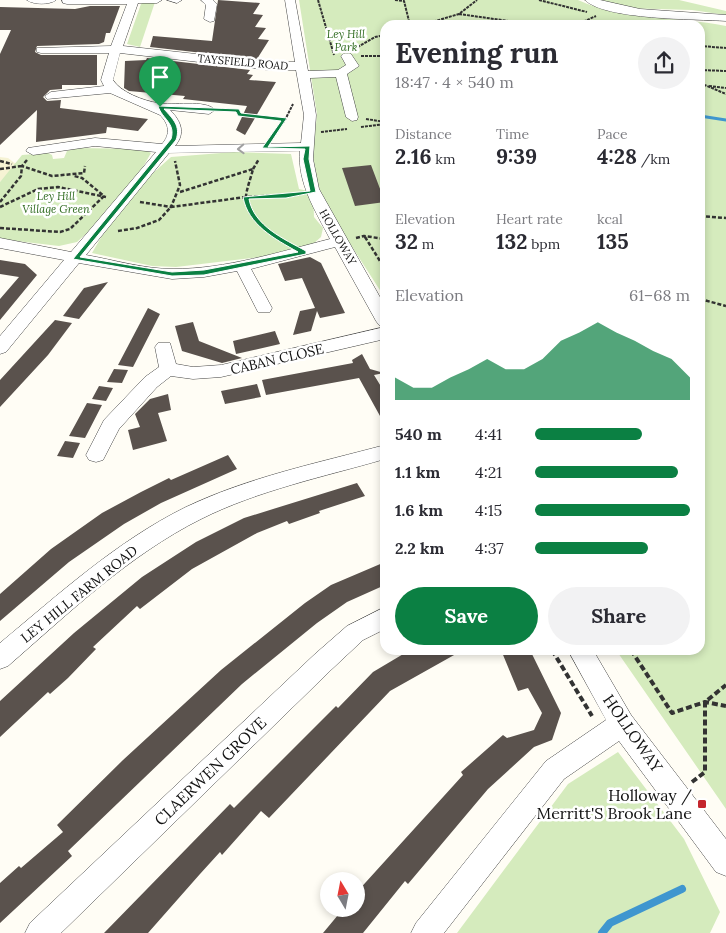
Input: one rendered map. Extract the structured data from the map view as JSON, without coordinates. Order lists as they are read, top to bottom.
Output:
{
  "streets": {
    "street": [
      "TAYSFIELD ROAD",
      "HOLLOWAY",
      "CABAN CLOSE",
      "LEY HILL FARM ROAD",
      "CLAERWEN GROVE"
    ]
  },
  "crossings": [
    ["TAYSFIELD ROAD", "HOLLOWAY"]
  ],
  "parks": ["Ley Hill Park", "Ley Hill Village Green"],
  "places": {
    "transit": ["Holloway / Merritt'S Brook Lane"]
  },
  "north": "top",
  "page": {
    "heading": ["Evening run", "18:47 · 4 × 540 m"],
    "stats": [
      ["Distance", "2.16 km"],
      ["Time", "9:39"],
      ["Pace", "4:28 /km"],
      ["Elevation", "32 m"],
      ["Heart rate", "132 bpm"],
      ["kcal", "135"]
    ],
    "chart": ["Elevation", "61–68 m"],
    "list": [
      {
        "name": "540 m",
        "note": "4:41"
      },
      {
        "name": "1.1 km",
        "note": "4:21"
      },
      {
        "name": "1.6 km",
        "note": "4:15"
      },
      {
        "name": "2.2 km",
        "note": "4:37"
      }
    ],
    "buttons": ["Save", "Share"]
  }
}
